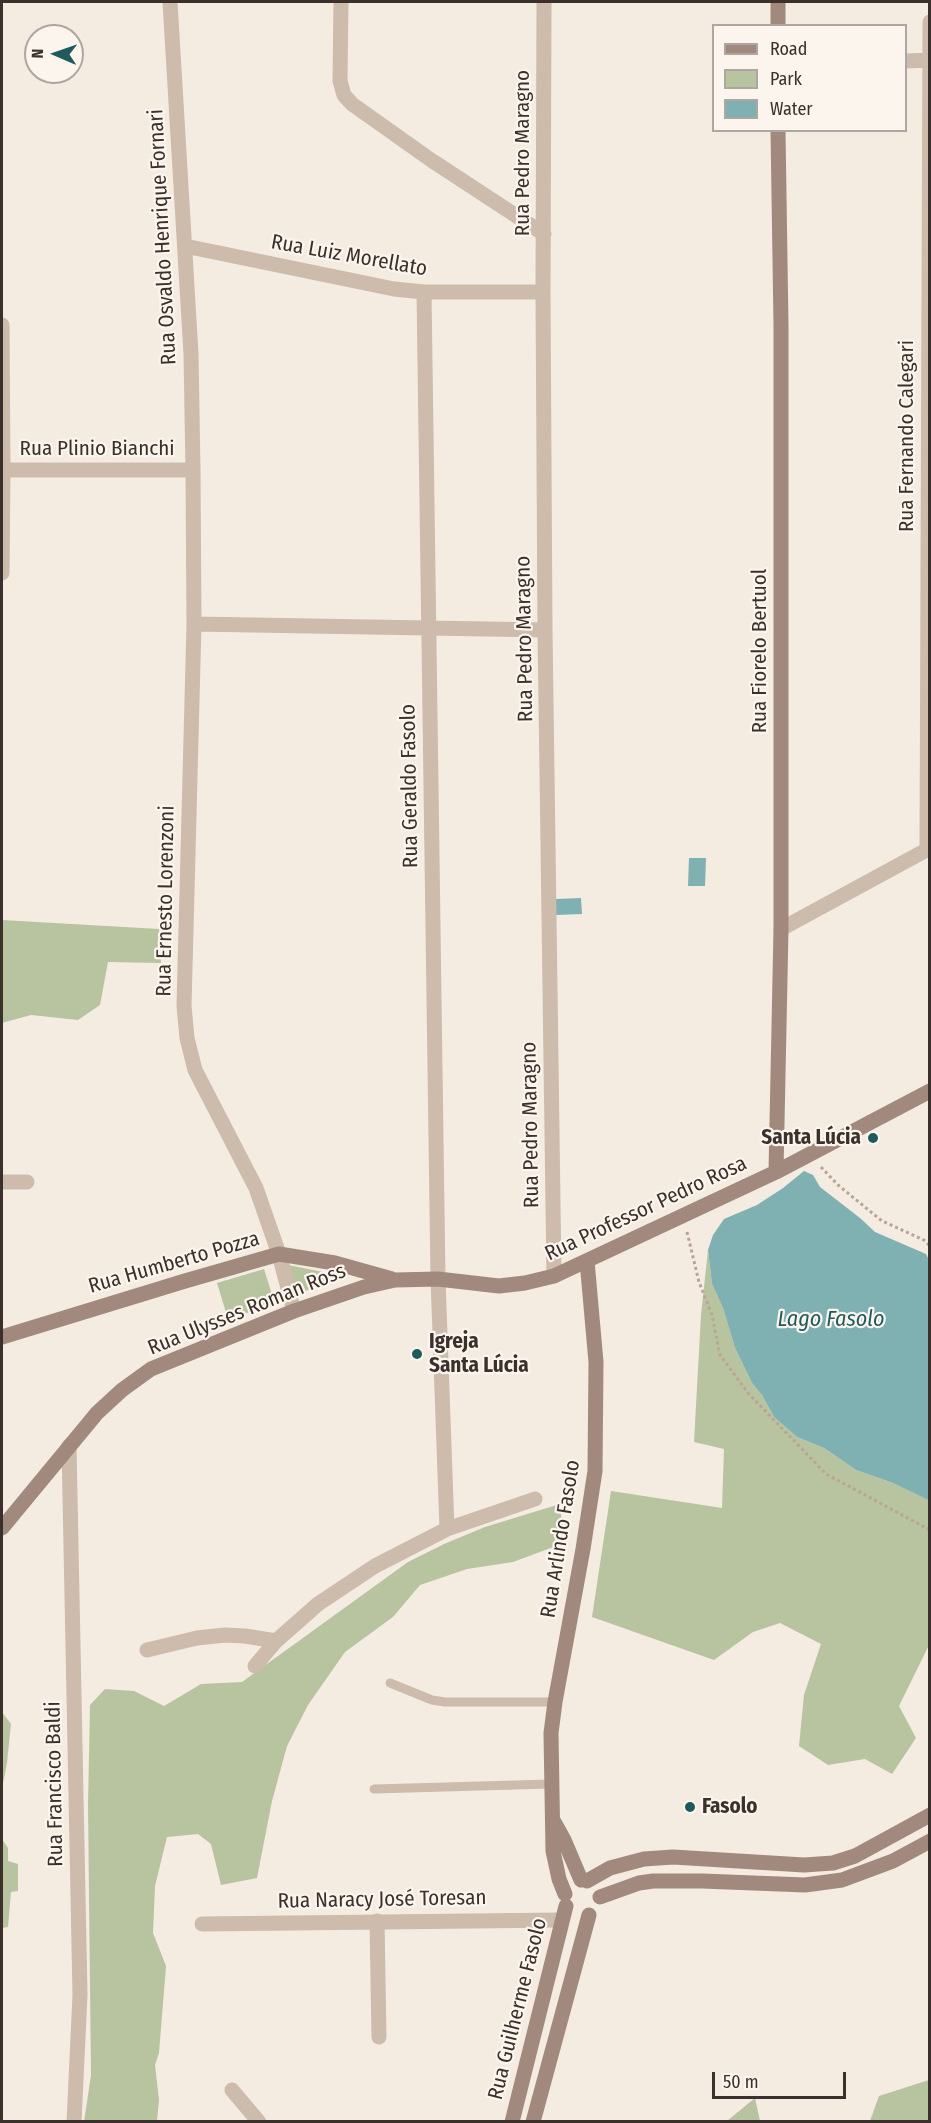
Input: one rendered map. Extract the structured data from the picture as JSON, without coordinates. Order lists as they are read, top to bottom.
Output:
{
  "streets": {
    "main road": [
      "Rua Fiorelo Bertuol",
      "Rua Professor Pedro Rosa",
      "Rua Humberto Pozza",
      "Rua Ulysses Roman Ross",
      "Rua Arlindo Fasolo",
      "Rua Guilherme Fasolo"
    ],
    "street": [
      "Rua Pedro Maragno",
      "Rua Osvaldo Henrique Fornari",
      "Rua Luiz Morellato",
      "Rua Fernando Calegari",
      "Rua Plinio Bianchi",
      "Rua Geraldo Fasolo",
      "Rua Ernesto Lorenzoni",
      "Rua Francisco Baldi",
      "Rua Naracy José Toresan"
    ]
  },
  "crossings": [
    ["Rua Pedro Maragno", "Rua Luiz Morellato"],
    ["Rua Pedro Maragno", "Rua Professor Pedro Rosa"],
    ["Rua Osvaldo Henrique Fornari", "Rua Luiz Morellato"],
    ["Rua Osvaldo Henrique Fornari", "Rua Plinio Bianchi"],
    ["Rua Osvaldo Henrique Fornari", "Rua Ernesto Lorenzoni"],
    ["Rua Luiz Morellato", "Rua Geraldo Fasolo"],
    ["Rua Plinio Bianchi", "Rua Ernesto Lorenzoni"],
    ["Rua Fiorelo Bertuol", "Rua Professor Pedro Rosa"],
    ["Rua Geraldo Fasolo", "Rua Professor Pedro Rosa"],
    ["Rua Ernesto Lorenzoni", "Rua Humberto Pozza"],
    ["Rua Ernesto Lorenzoni", "Rua Ulysses Roman Ross"],
    ["Rua Professor Pedro Rosa", "Rua Humberto Pozza"],
    ["Rua Professor Pedro Rosa", "Rua Ulysses Roman Ross"],
    ["Rua Professor Pedro Rosa", "Rua Arlindo Fasolo"],
    ["Rua Humberto Pozza", "Rua Ulysses Roman Ross"],
    ["Rua Ulysses Roman Ross", "Rua Francisco Baldi"],
    ["Rua Arlindo Fasolo", "Rua Naracy José Toresan"],
    ["Rua Arlindo Fasolo", "Rua Guilherme Fasolo"],
    ["Rua Naracy José Toresan", "Rua Guilherme Fasolo"]
  ],
  "water": ["Lago Fasolo"],
  "places": ["Santa Lúcia", "Igreja Santa Lúcia", "Fasolo"],
  "legend": ["Road", "Park", "Water"],
  "scale_bar": "50 m",
  "north": "left"
}
